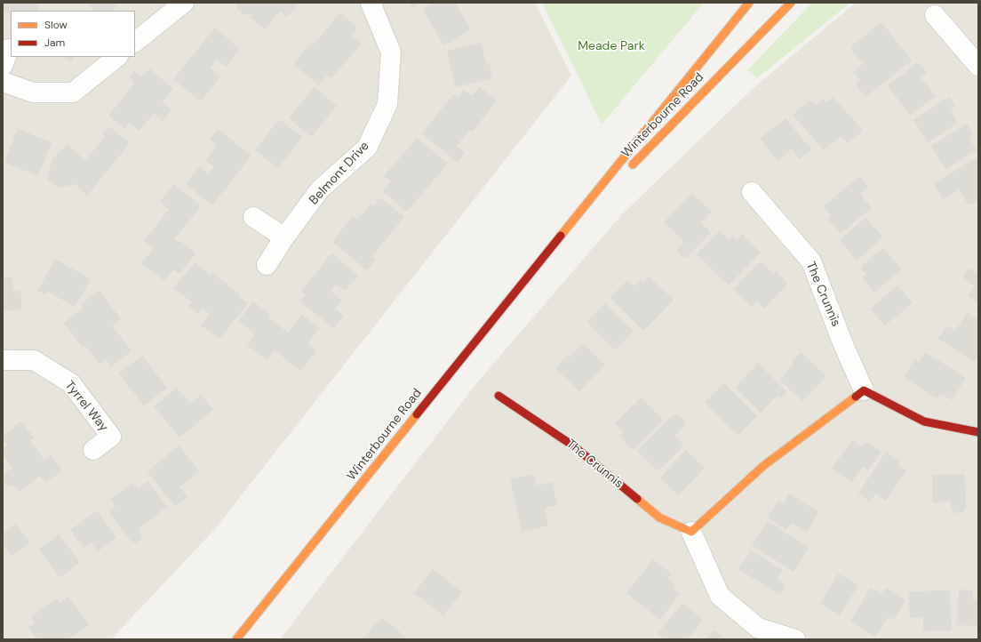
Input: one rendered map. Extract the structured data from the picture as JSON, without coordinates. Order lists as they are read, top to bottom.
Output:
{
  "streets": {
    "main road": ["Winterbourne Road", "The Crunnis"],
    "street": ["Belmont Drive", "Tyrrel Way"]
  },
  "parks": ["Meade Park"],
  "legend": ["Slow", "Jam"]
}
